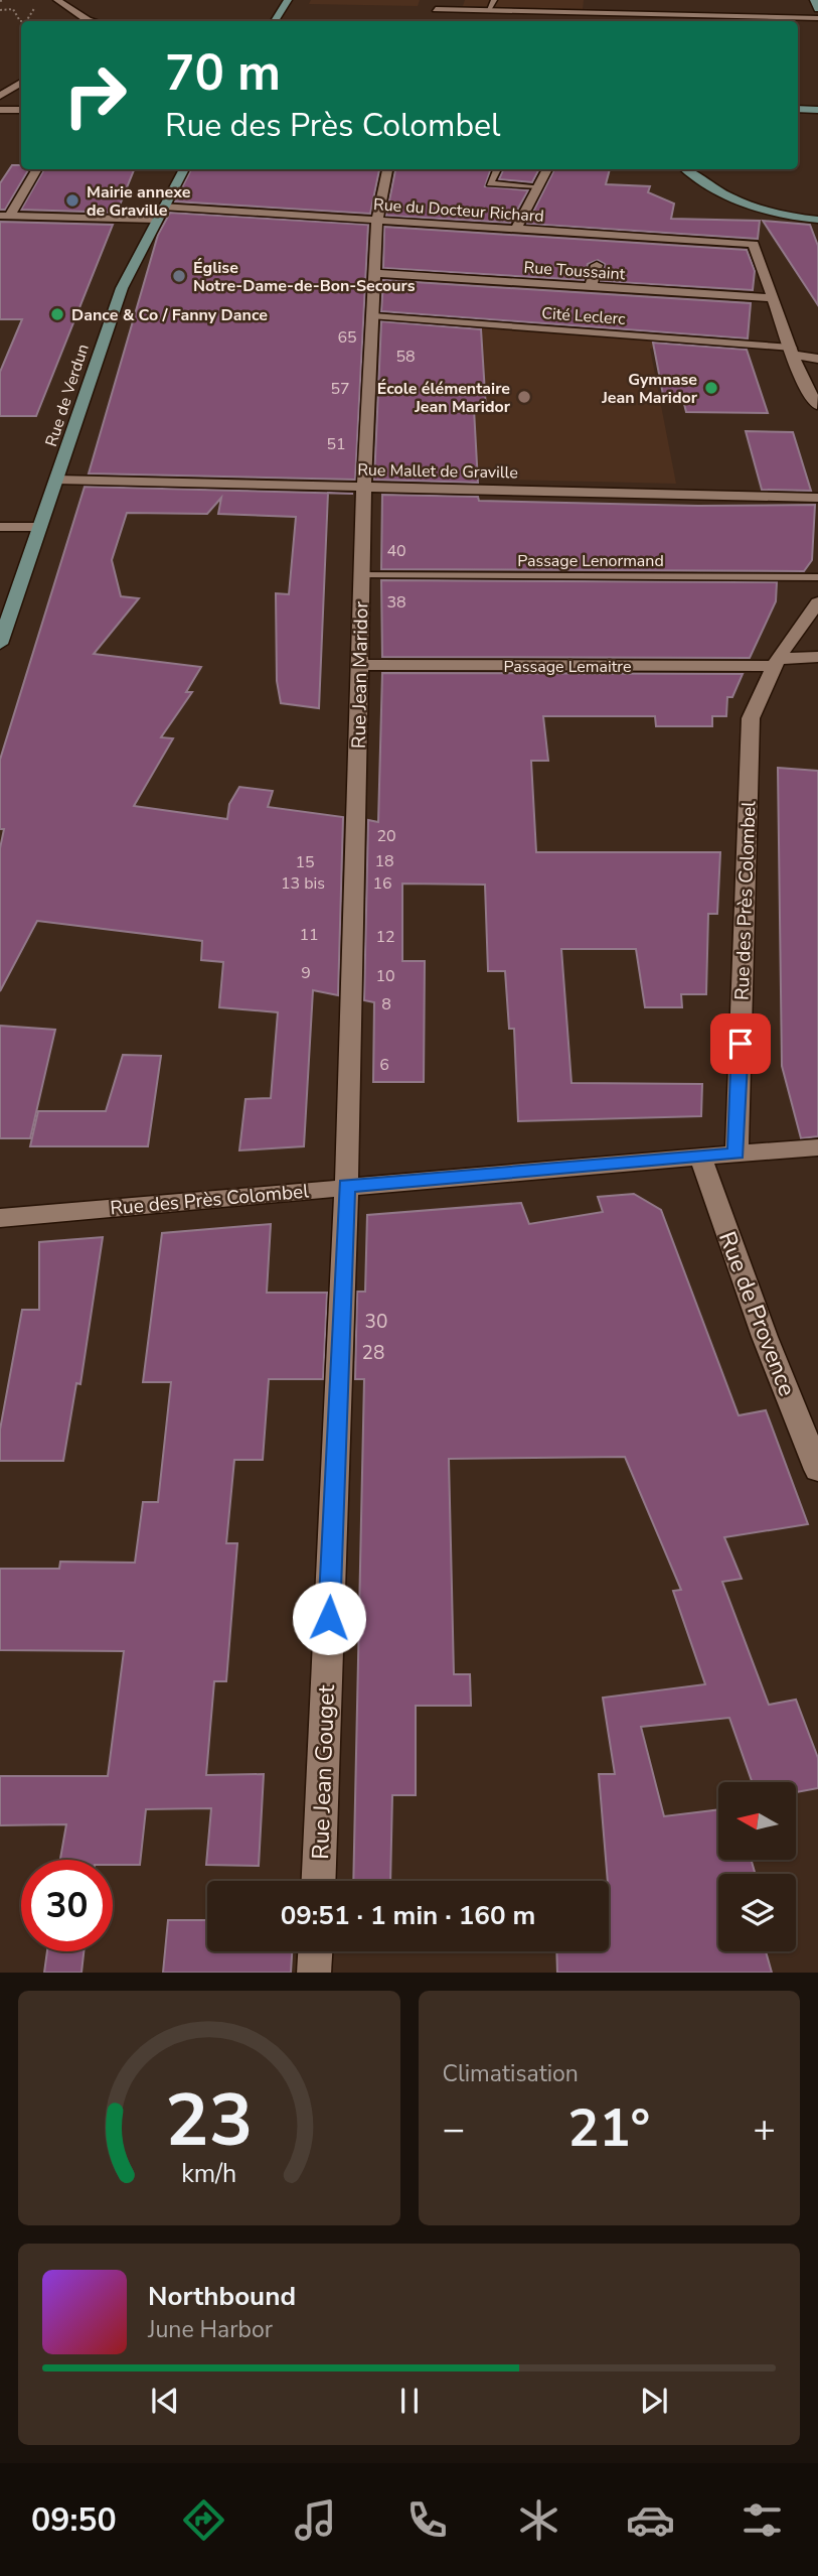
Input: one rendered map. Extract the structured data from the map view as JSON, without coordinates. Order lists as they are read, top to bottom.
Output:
{
  "streets": {
    "main road": ["Rue de Verdun"],
    "street": [
      "Rue du Docteur Richard",
      "Rue Toussaint",
      "Rue Mallet de Graville",
      "Passage Lemaitre",
      "Rue Jean Maridor",
      "Rue des Près Colombel",
      "Rue de Provence",
      "Rue Jean Gouget"
    ],
    "lane": ["Cité Leclerc", "Passage Lenormand"]
  },
  "crossings": [
    ["Rue du Docteur Richard", "Rue Toussaint"],
    ["Rue du Docteur Richard", "Rue de Verdun"],
    ["Rue du Docteur Richard", "Rue Jean Maridor"],
    ["Rue Toussaint", "Rue Jean Maridor"],
    ["Cité Leclerc", "Rue Jean Maridor"],
    ["Rue de Verdun", "Rue Mallet de Graville"],
    ["Rue Mallet de Graville", "Rue Jean Maridor"],
    ["Passage Lenormand", "Rue Jean Maridor"],
    ["Passage Lemaitre", "Rue Jean Maridor"],
    ["Passage Lemaitre", "Rue des Près Colombel"],
    ["Rue Jean Maridor", "Rue des Près Colombel"],
    ["Rue Jean Maridor", "Rue Jean Gouget"],
    ["Rue des Près Colombel", "Rue de Provence"],
    ["Rue des Près Colombel", "Rue Jean Gouget"]
  ],
  "places": [
    "Mairie annexe de Graville",
    "Église Notre-Dame-de-Bon-Secours",
    "Dance & Co / Fanny Dance",
    "Gymnase Jean Maridor",
    "École élémentaire Jean Maridor"
  ],
  "house_numbers": [
    "65",
    "58",
    "57",
    "51",
    "40",
    "38",
    "20",
    "18",
    "15",
    "13 bis",
    "16",
    "11",
    "12",
    "9",
    "10",
    "8",
    "6",
    "30",
    "28"
  ],
  "north": "left",
  "page": {
    "turn": ["70 m", "Rue des Près Colombel"],
    "limit": "30",
    "trip": "09:51 · 1 min · 160 m",
    "tile": "Climatisation",
    "heat": ["−", "21°", "+"],
    "song": ["Northbound", "June Harbor"],
    "tabs": "09:50",
    "gauge": ["23", "km/h"]
  }
}
